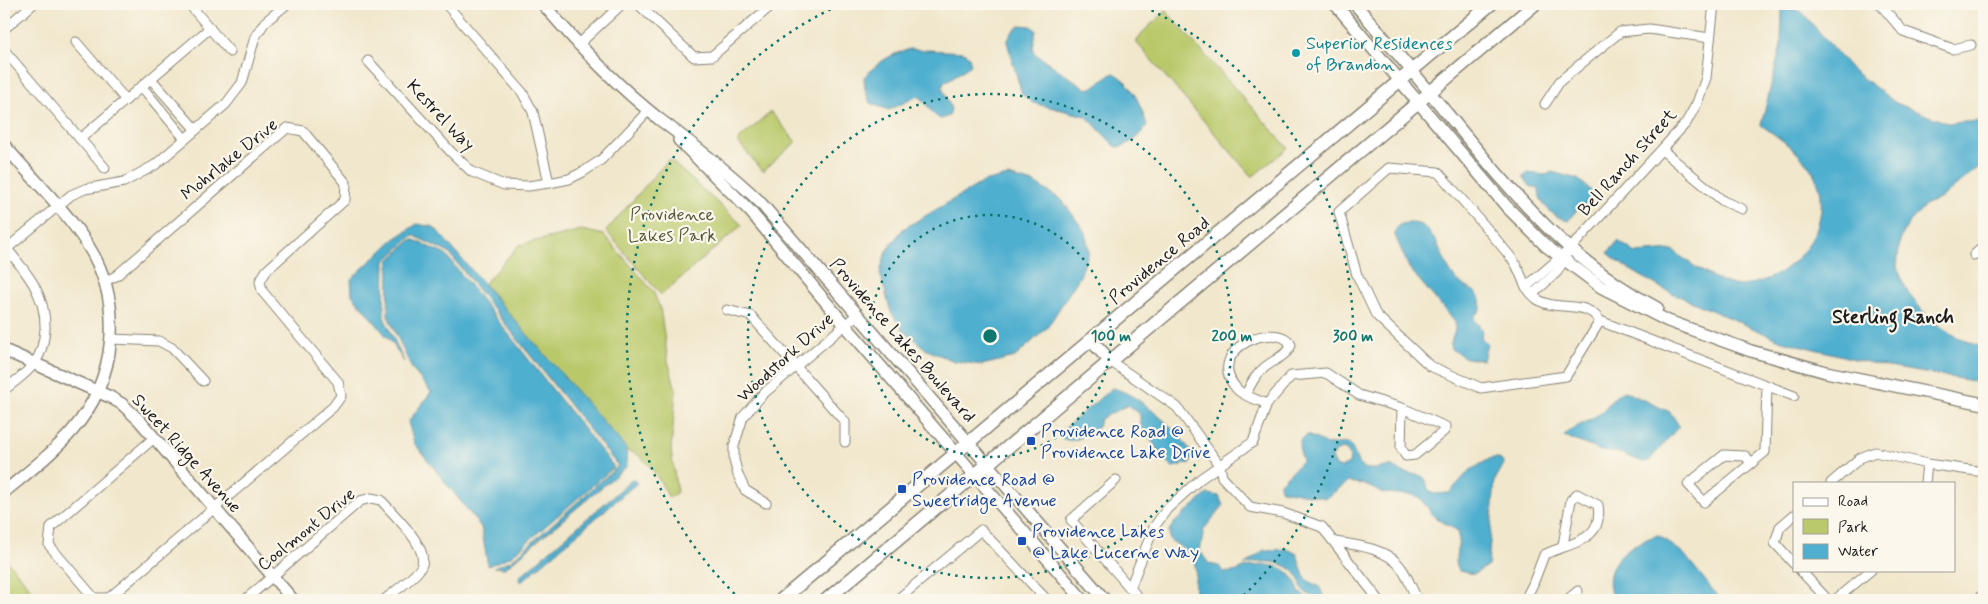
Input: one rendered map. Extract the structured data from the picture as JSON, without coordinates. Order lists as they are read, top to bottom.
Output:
{
  "streets": {
    "main road": ["Providence Road"],
    "street": [
      "Kestrel Way",
      "Mohrlake Drive",
      "Bell Ranch Street",
      "Providence Lakes Boulevard",
      "Woodstork Drive",
      "Sweet Ridge Avenue",
      "Coolmont Drive"
    ]
  },
  "crossings": [
    ["Kestrel Way", "Providence Lakes Boulevard"],
    ["Mohrlake Drive", "Sweet Ridge Avenue"],
    ["Providence Road", "Providence Lakes Boulevard"],
    ["Providence Lakes Boulevard", "Woodstork Drive"],
    ["Sweet Ridge Avenue", "Coolmont Drive"]
  ],
  "districts": ["Sterling Ranch"],
  "parks": ["Providence Lakes Park"],
  "places": {
    "other": ["Superior Residences of Brandon"],
    "transit": ["Providence Road @ Providence Lake Drive", "Providence Road @ Sweetridge Avenue", "Providence Lakes @ Lake Lucerne Way"]
  },
  "legend": ["Road", "Park", "Water"],
  "rings": ["100 m", "200 m", "300 m"]
}
